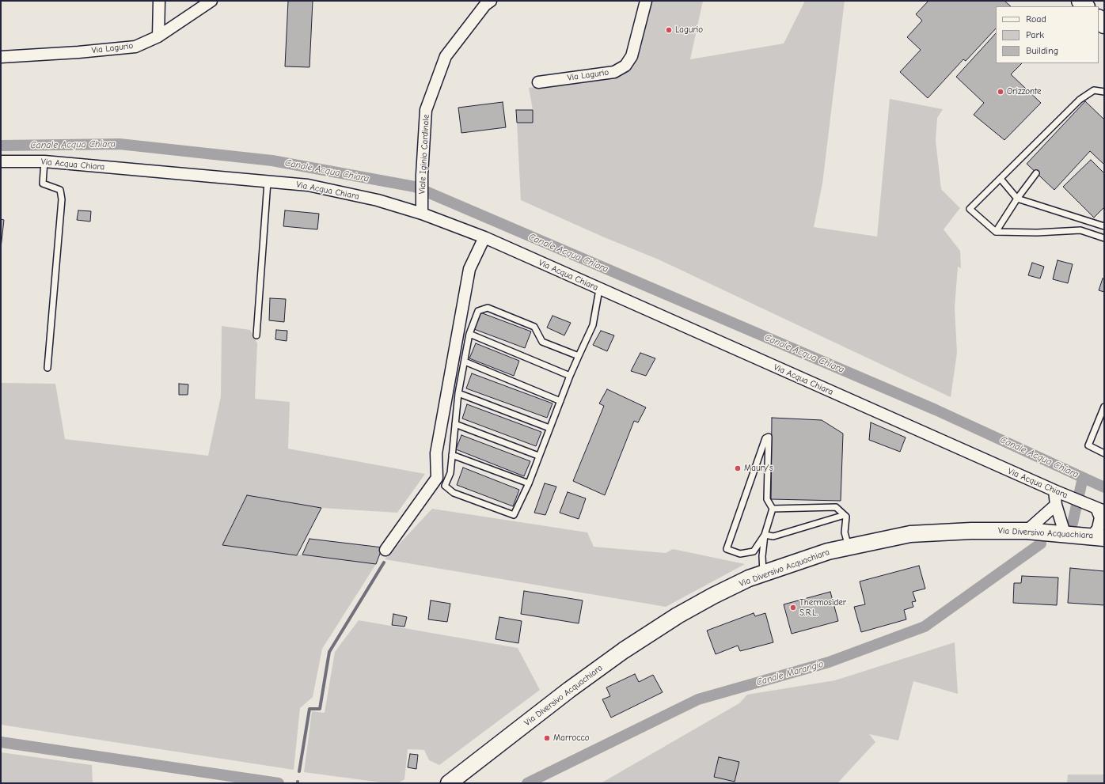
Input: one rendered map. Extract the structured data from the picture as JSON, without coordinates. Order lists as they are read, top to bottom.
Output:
{
  "streets": {
    "main road": ["Via Diversivo Acquachiara"],
    "street": ["Via Lagurio", "Viale Iginio Cardinale", "Via Acqua Chiara"]
  },
  "crossings": [
    ["Viale Iginio Cardinale", "Via Acqua Chiara"]
  ],
  "water": ["Canale Acqua Chiara", "Canale Marangio"],
  "places": [
    "Lagurio",
    "Orizzonte",
    "Maury's",
    "Thermosider S.R.L.",
    "Marrocco"
  ],
  "legend": ["Road", "Park", "Building"]
}
